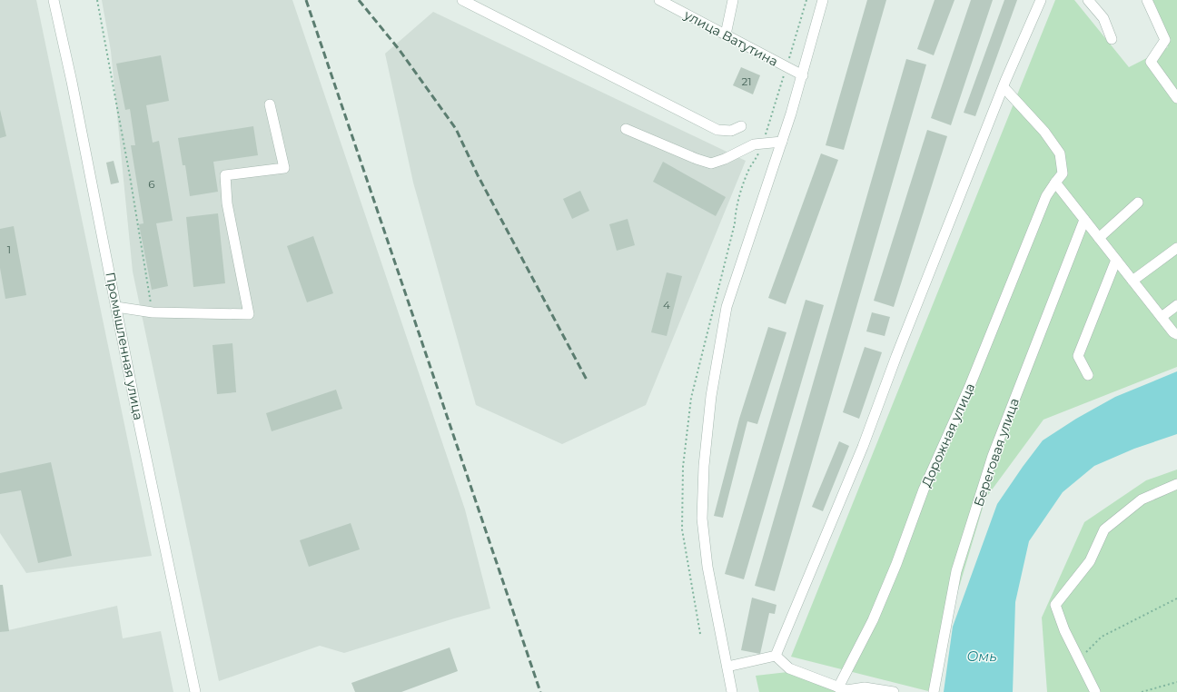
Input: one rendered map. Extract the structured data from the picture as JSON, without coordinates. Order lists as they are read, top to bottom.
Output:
{
  "streets": {
    "street": [
      "улица Ватутина",
      "Промышленная улица",
      "Дорожная улица",
      "Береговая улица"
    ]
  },
  "water": ["Омь"],
  "house_numbers": [
    "21",
    "6",
    "1",
    "4"
  ]
}
